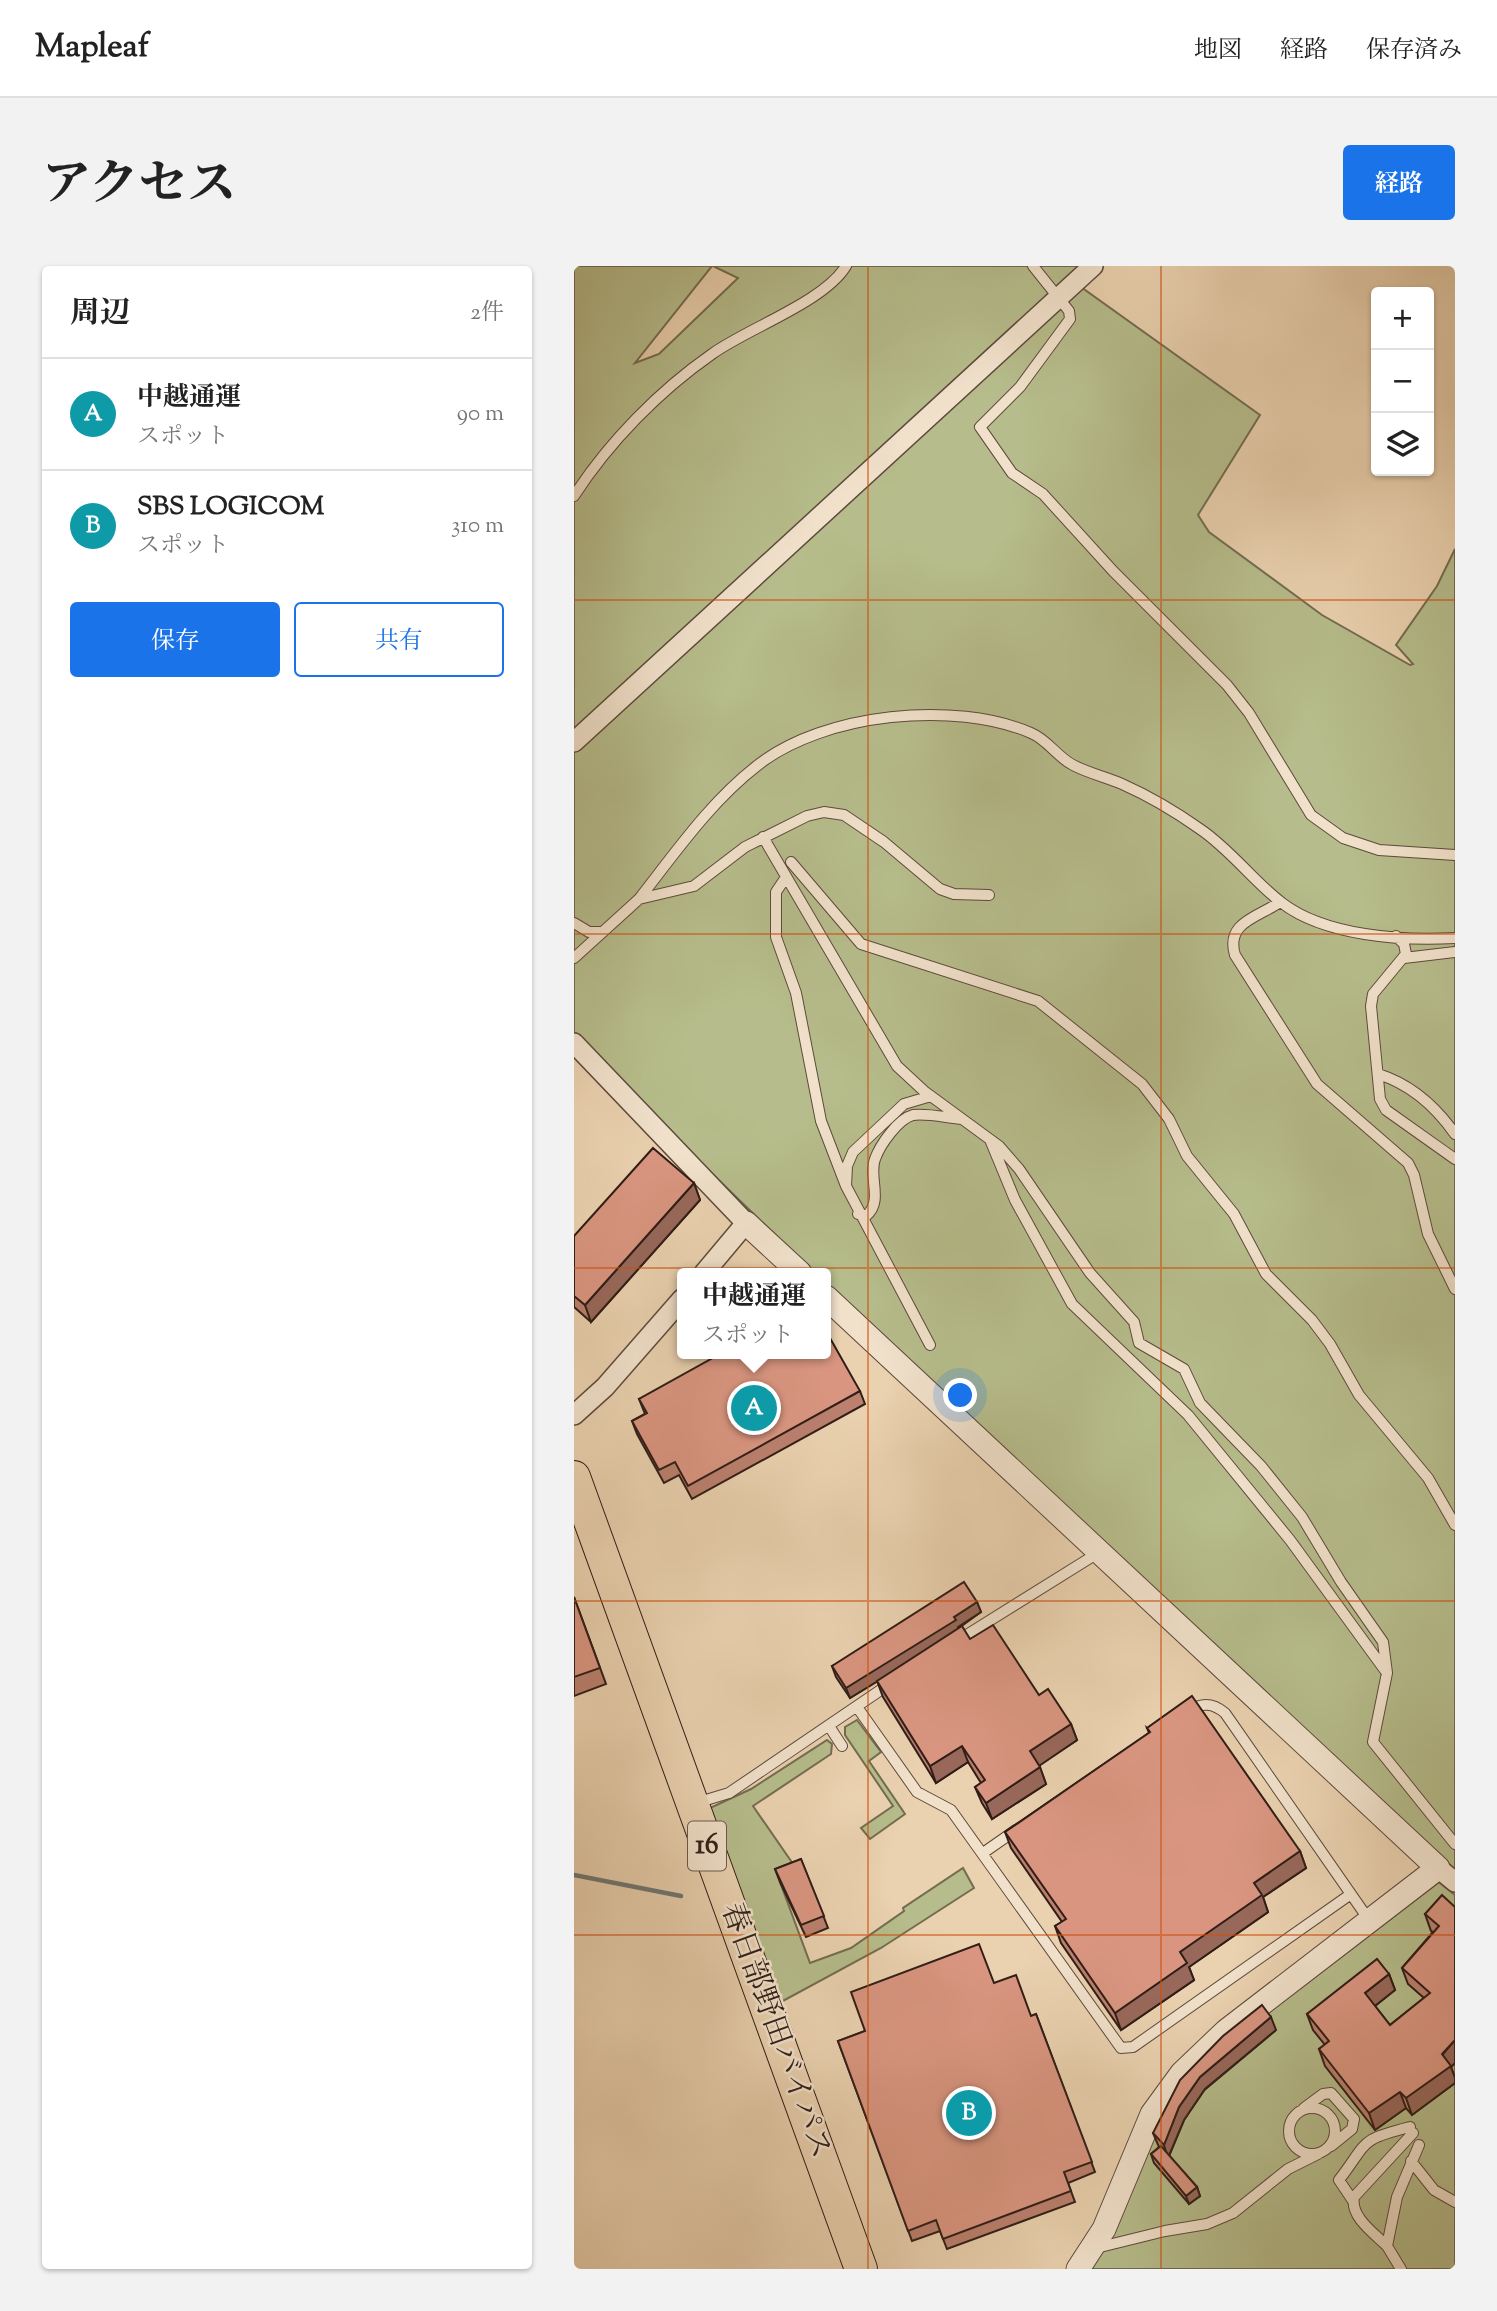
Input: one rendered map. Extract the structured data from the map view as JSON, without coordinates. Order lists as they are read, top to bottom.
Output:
{
  "streets": {
    "highway": ["16", "春日部野田バイパス"]
  },
  "page": {
    "header": "Mapleaf",
    "nav": ["地図", "経路", "保存済み"],
    "title": "アクセス",
    "buttons": [
      "経路",
      ["保存", "共有"]
    ],
    "heading": ["周辺", "2件"],
    "map_buttons": ["+", "−"],
    "list": [
      {
        "mark": "A",
        "name": "中越通運",
        "note": "スポット",
        "value": "90 m"
      },
      {
        "mark": "B",
        "name": "SBS LOGICOM",
        "note": "スポット",
        "value": "310 m"
      }
    ],
    "popup": ["中越通運", "スポット"],
    "pins": ["A", "B"]
  }
}
